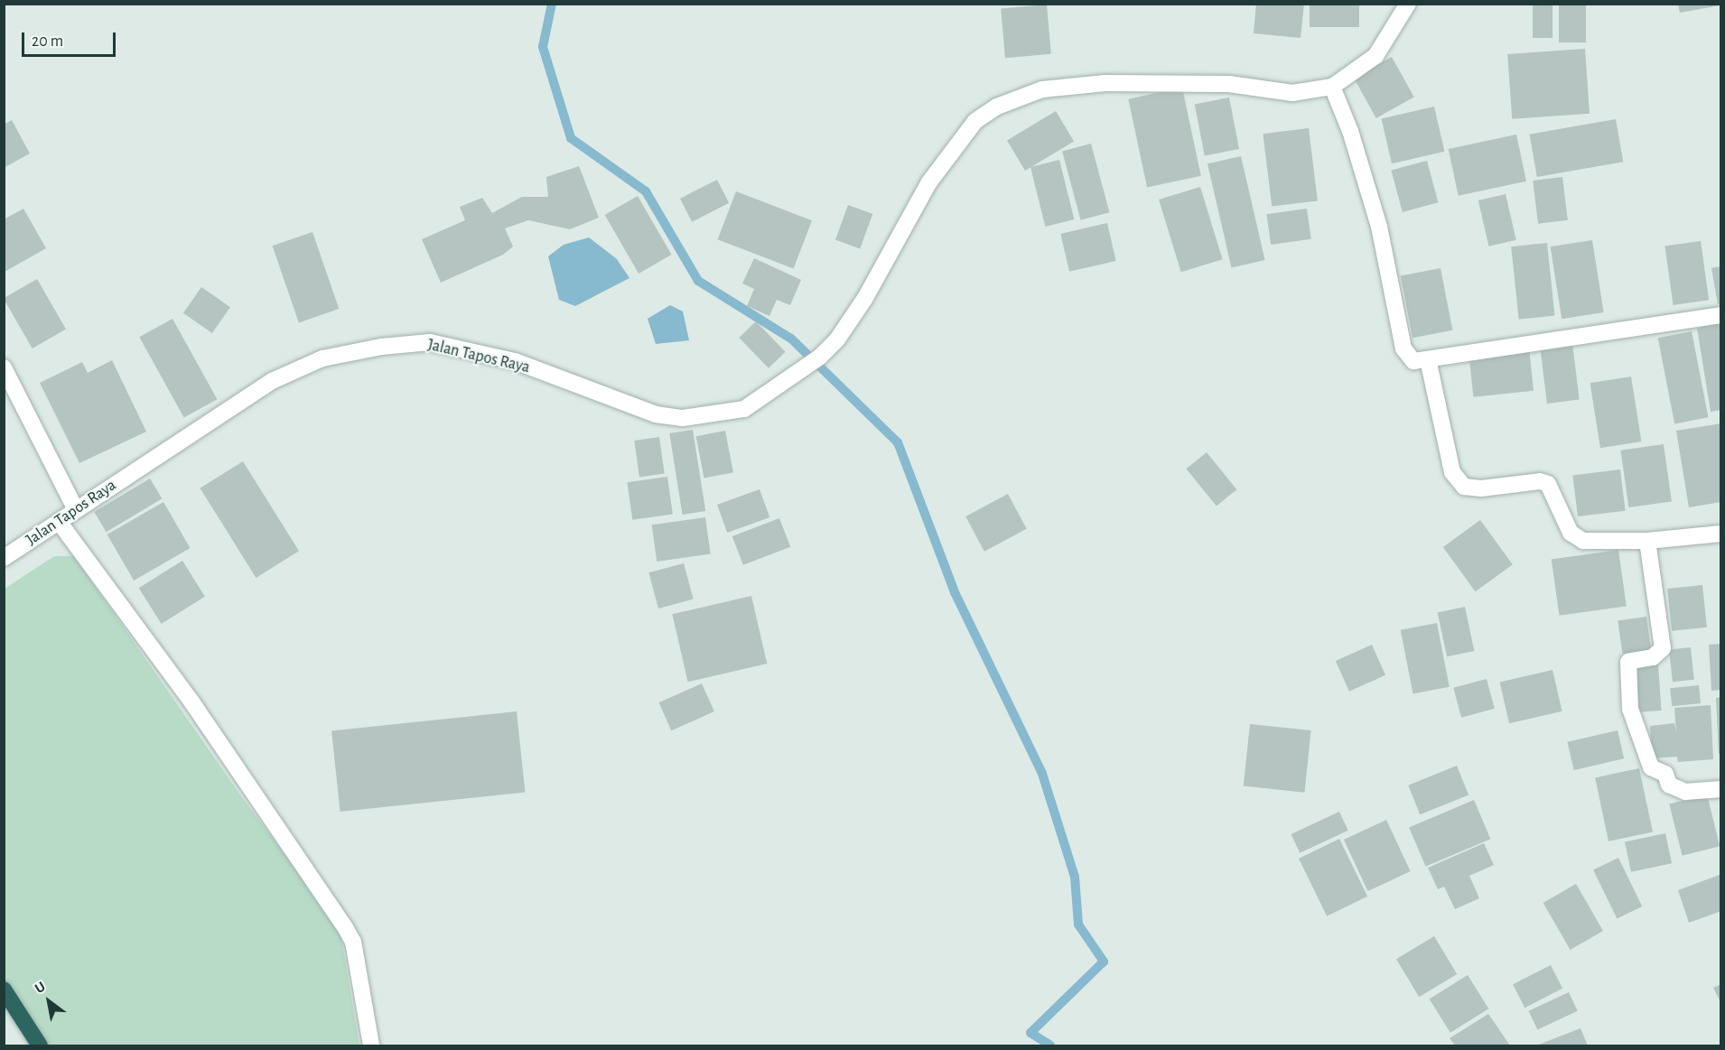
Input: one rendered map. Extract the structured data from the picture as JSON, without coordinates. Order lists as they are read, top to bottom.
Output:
{
  "streets": {
    "street": ["Jalan Tapos Raya"]
  },
  "scale_bar": "20 m",
  "north": "top left"
}
